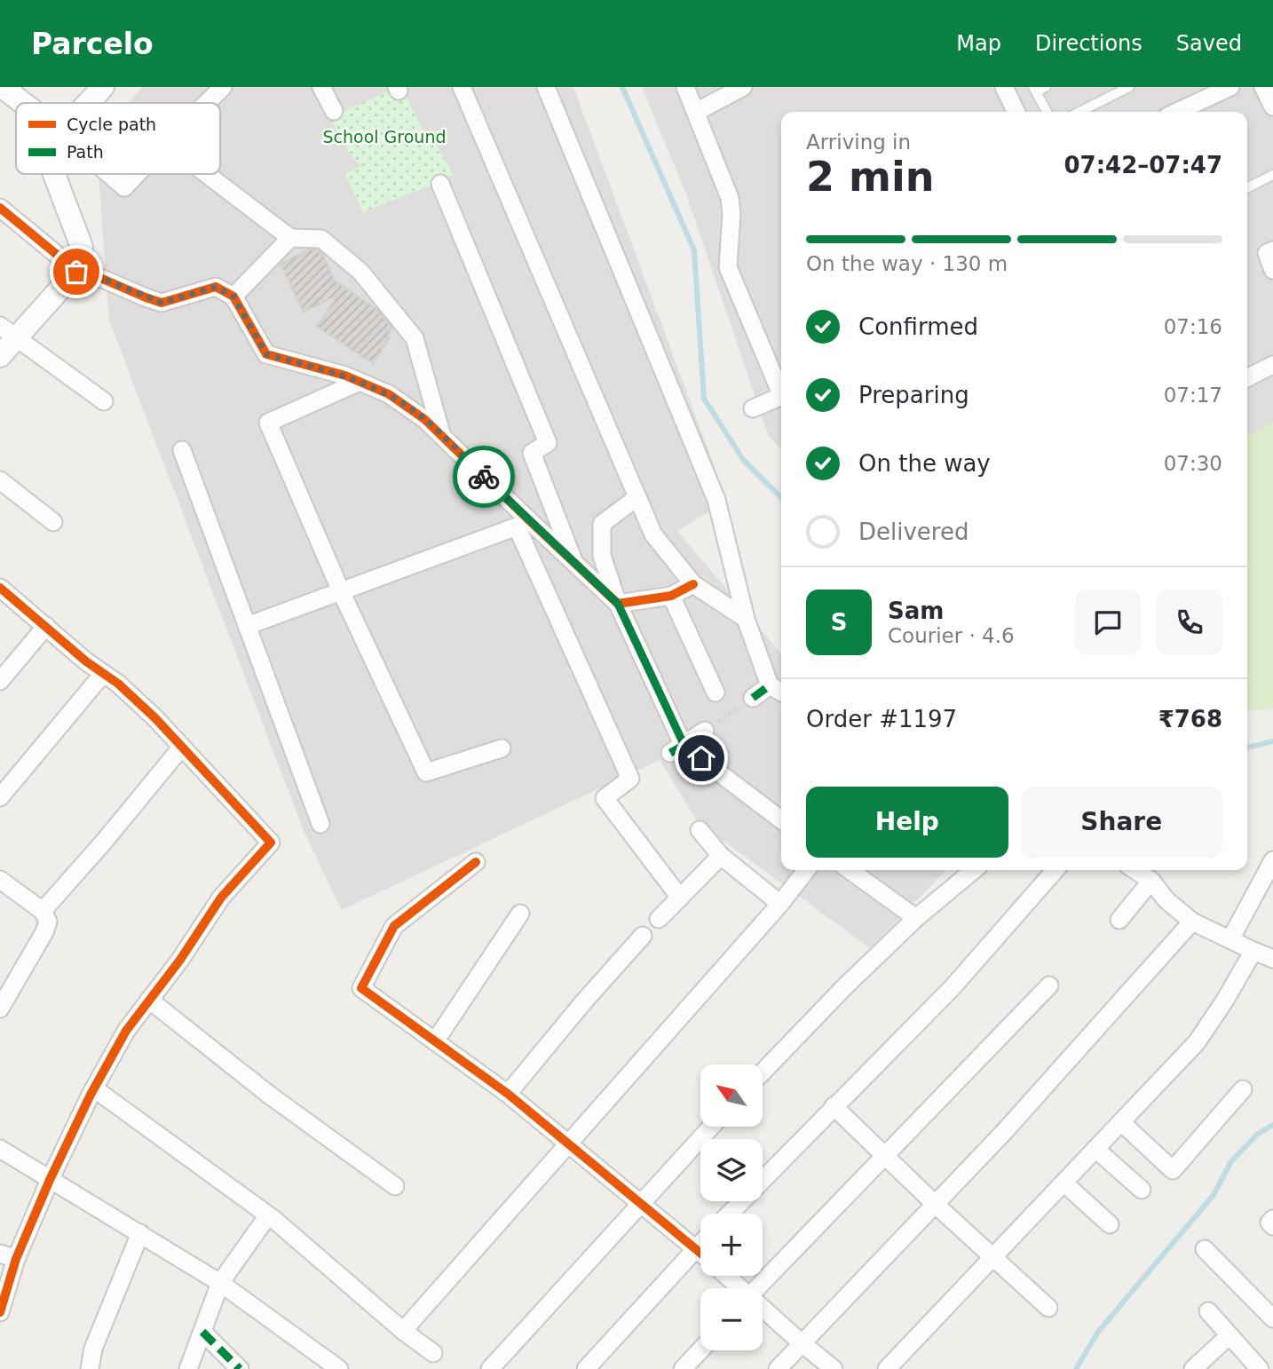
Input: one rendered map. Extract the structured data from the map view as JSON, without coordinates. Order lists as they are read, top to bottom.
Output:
{
  "parks": ["School Ground"],
  "legend": ["Cycle path", "Path"],
  "north": "top left",
  "page": {
    "header": "Parcelo",
    "nav": ["Map", "Directions", "Saved"],
    "heading": ["2 min", "Arriving in", "07:42–07:47"],
    "panel": [
      "Sam",
      "Courier · 4.6",
      "Order #1197",
      "₹768"
    ],
    "bar": "On the way · 130 m",
    "list": [
      ["Confirmed", "07:16"],
      ["Preparing", "07:17"],
      ["On the way", "07:30"],
      "Delivered"
    ],
    "round": "S",
    "buttons": ["Help", "Share"],
    "map_buttons": ["+", "−"]
  }
}
